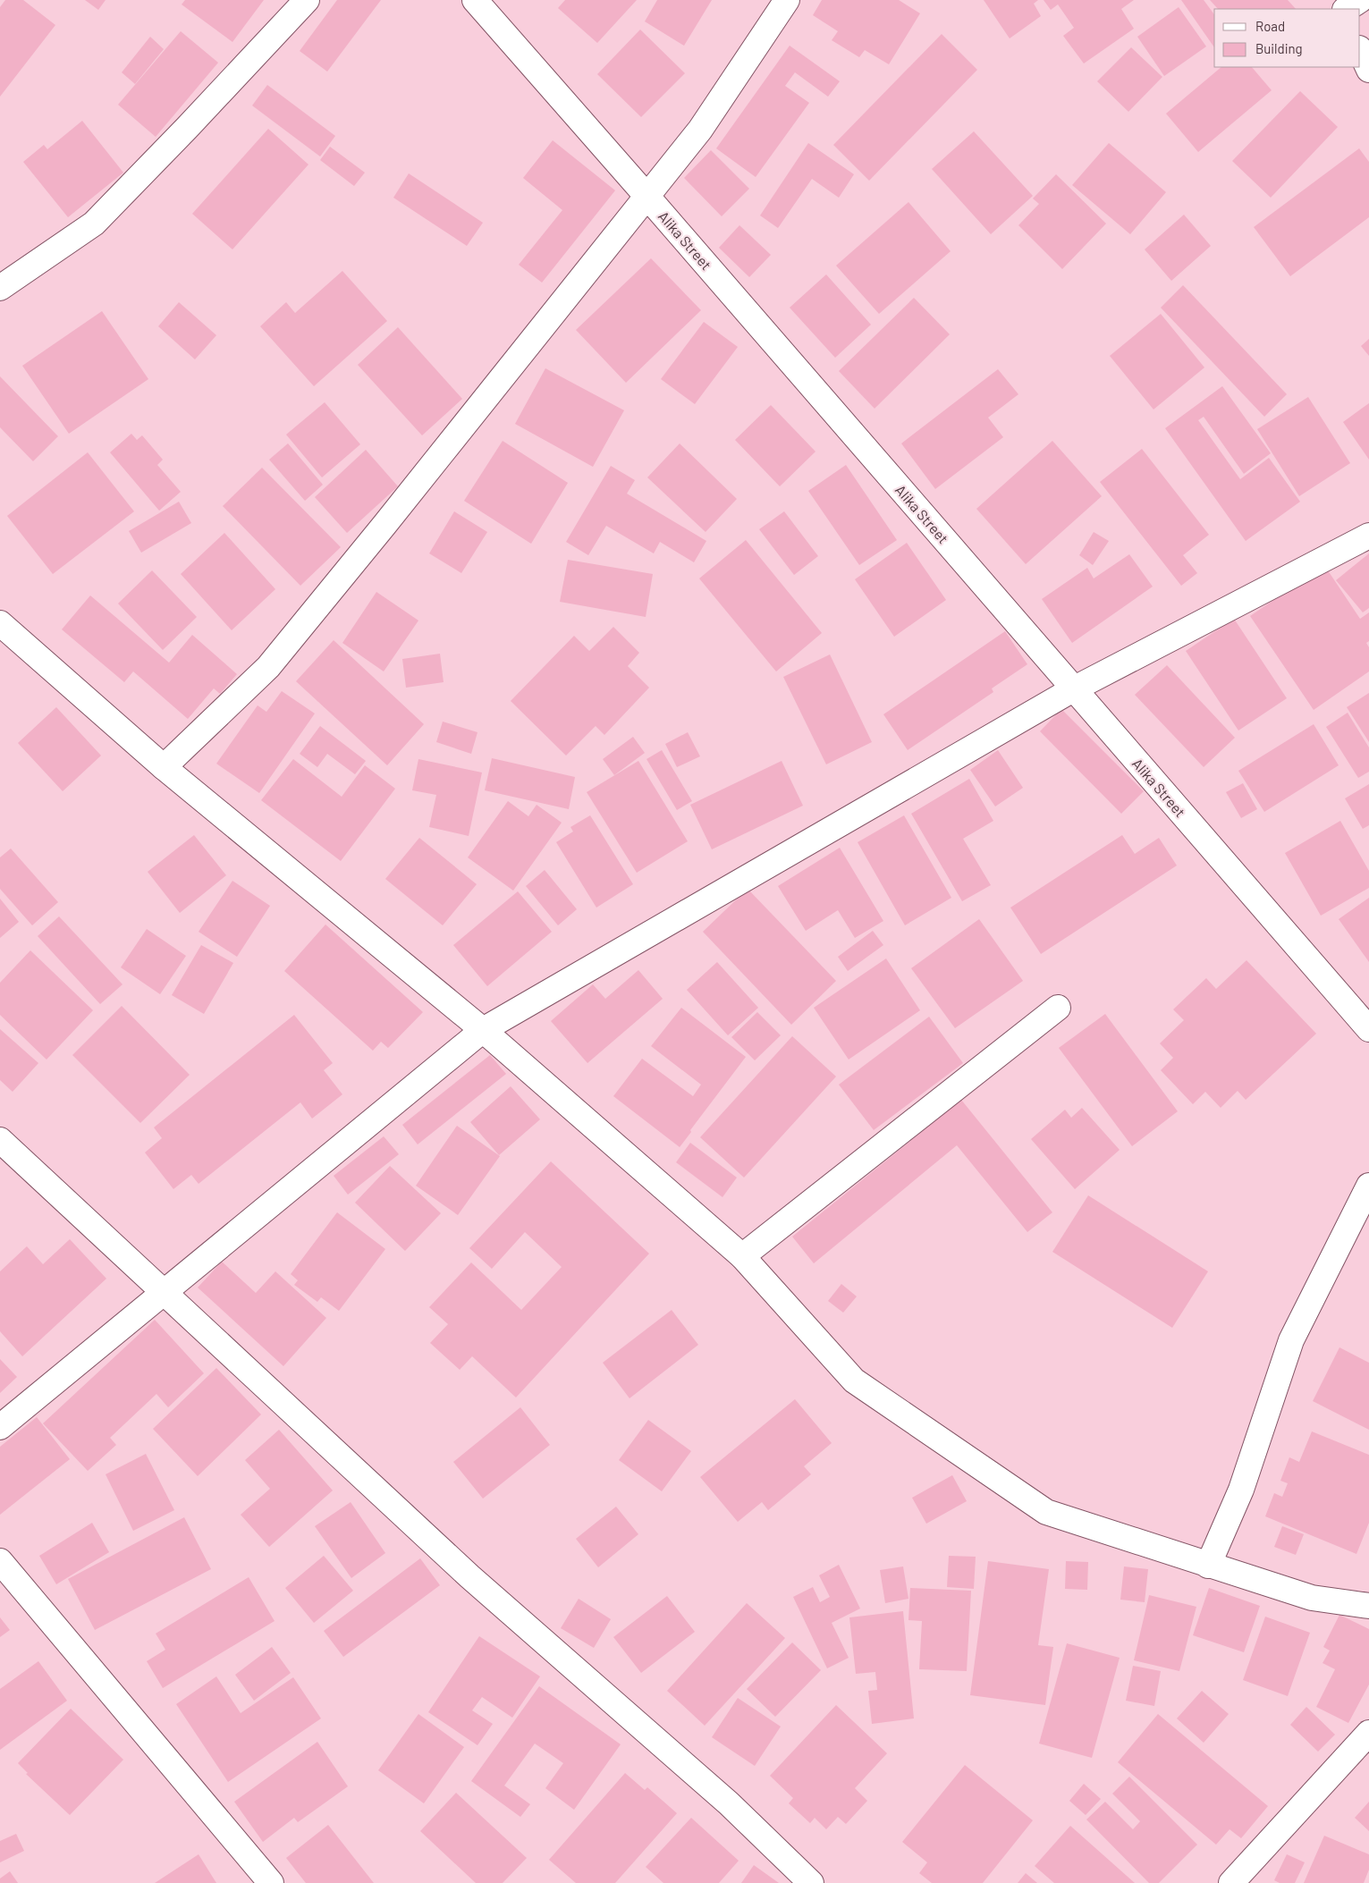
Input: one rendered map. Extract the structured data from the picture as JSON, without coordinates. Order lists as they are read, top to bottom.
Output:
{
  "streets": {
    "street": ["Alika Street"]
  },
  "legend": ["Road", "Building"]
}
